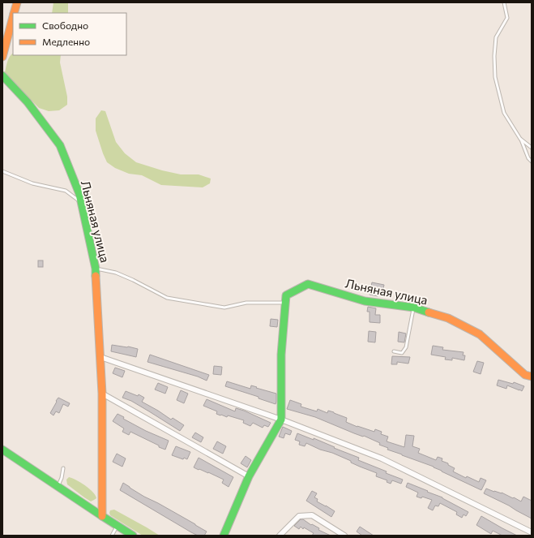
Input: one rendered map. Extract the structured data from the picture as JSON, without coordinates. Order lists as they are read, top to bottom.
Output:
{
  "streets": {
    "street": ["Льняная улица"]
  },
  "legend": ["Свободно", "Медленно"]
}
